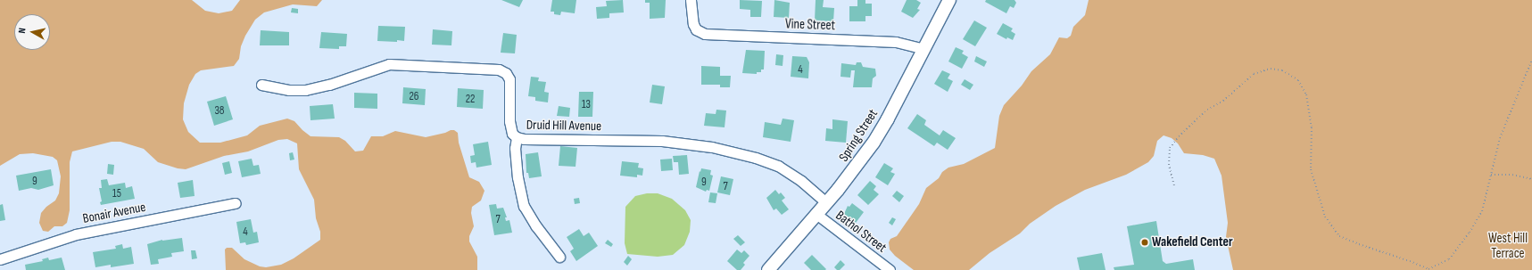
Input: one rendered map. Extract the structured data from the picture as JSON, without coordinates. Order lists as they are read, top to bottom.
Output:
{
  "streets": {
    "street": [
      "Vine Street",
      "Druid Hill Avenue",
      "Spring Street",
      "Bonair Avenue",
      "Bathol Street"
    ]
  },
  "crossings": [
    ["Vine Street", "Spring Street"],
    ["Druid Hill Avenue", "Spring Street"],
    ["Spring Street", "Bathol Street"]
  ],
  "parks": ["West Hill Terrace"],
  "places": ["Wakefield Center"],
  "house_numbers": [
    "4",
    "26",
    "22",
    "13",
    "38",
    "9",
    "9",
    "7",
    "15",
    "7",
    "4"
  ],
  "north": "left"
}
